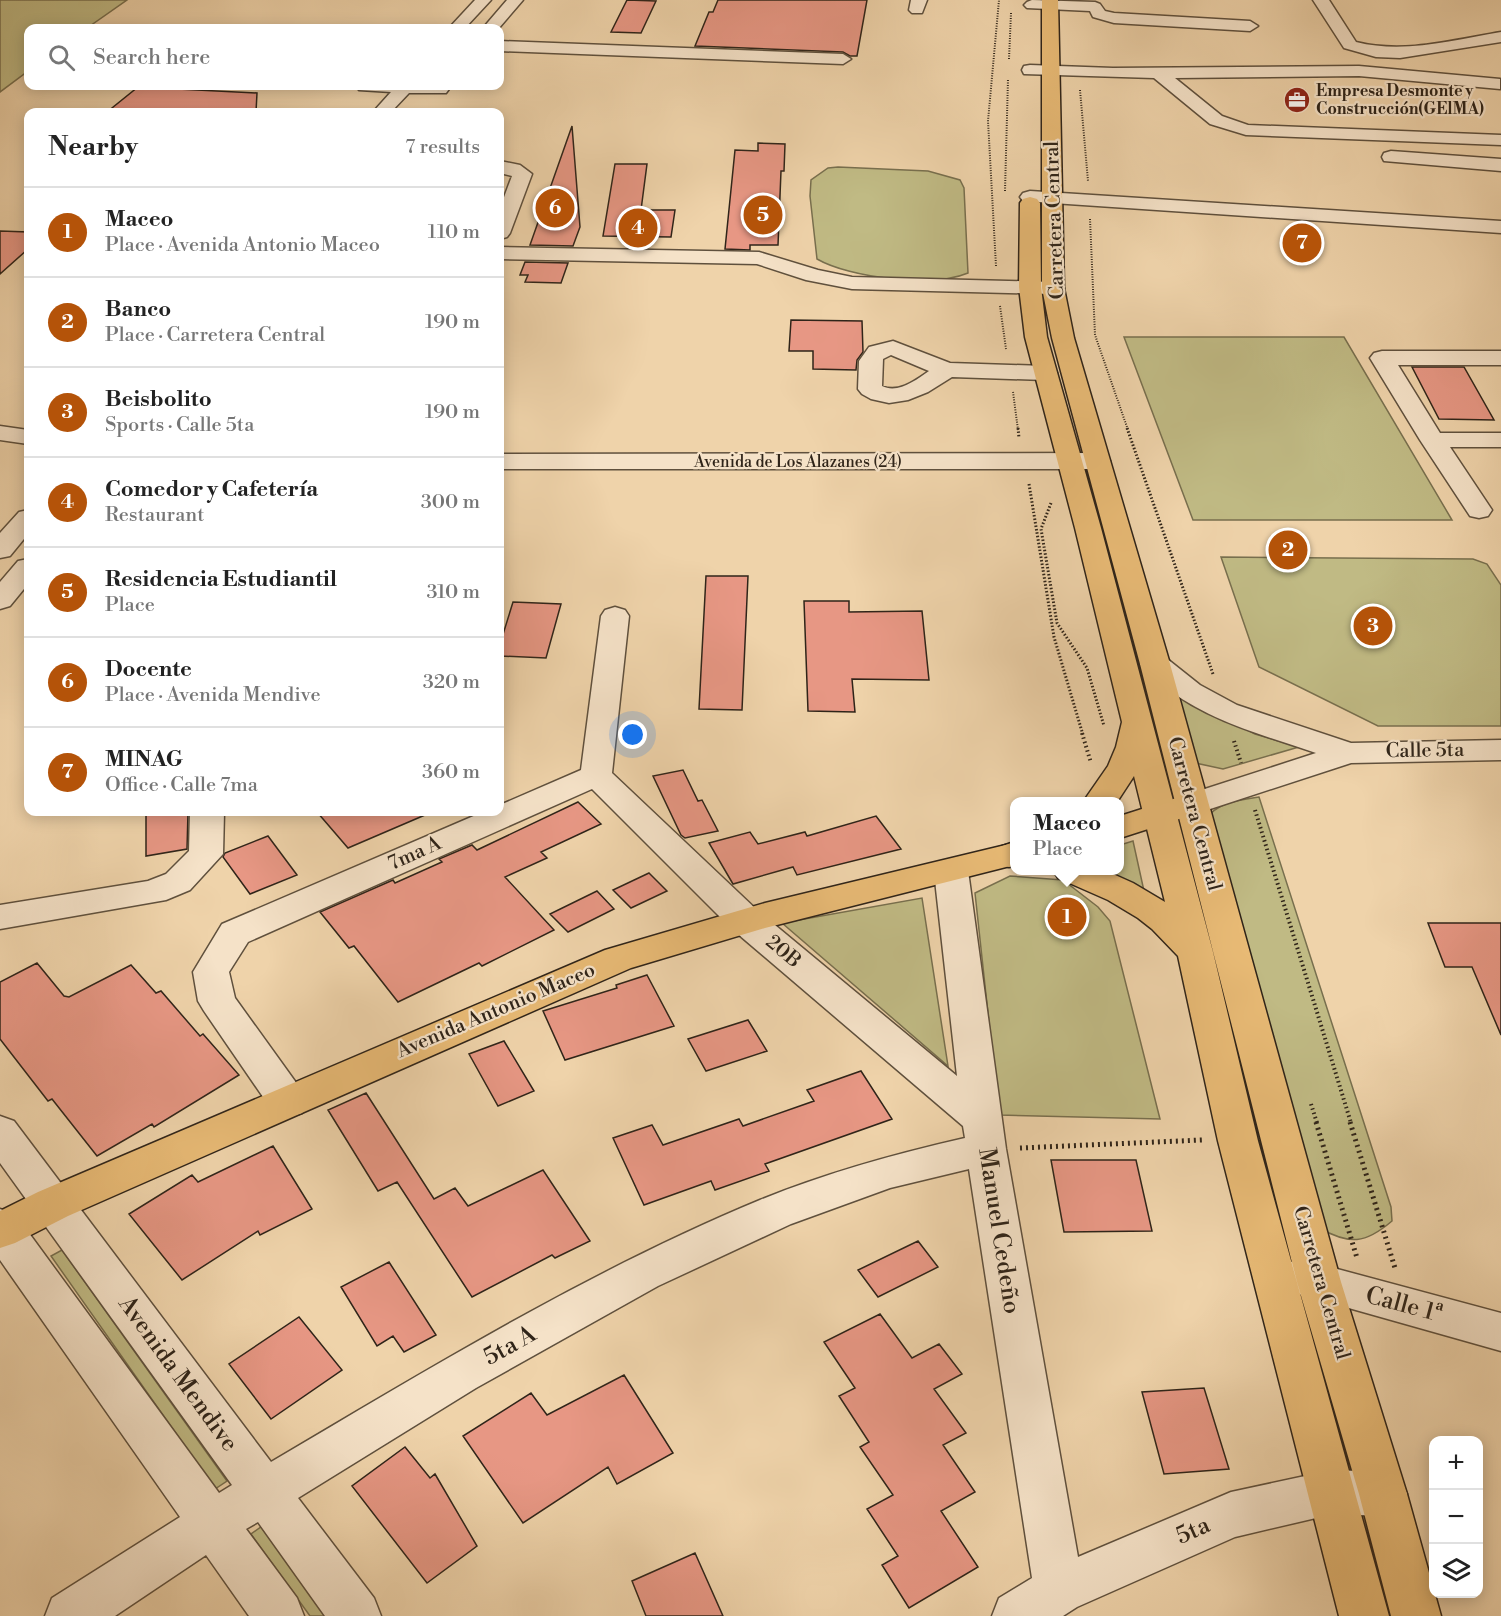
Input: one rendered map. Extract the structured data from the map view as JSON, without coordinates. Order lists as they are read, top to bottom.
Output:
{
  "streets": {
    "main road": ["Carretera Central", "Avenida Antonio Maceo"],
    "street": [
      "Avenida de Los Alazanes (24)",
      "Calle 5ta",
      "7ma A",
      "20B",
      "Manuel Cedeño",
      "Calle 1ª",
      "5ta A",
      "Avenida Mendive",
      "5ta"
    ]
  },
  "crossings": [
    ["Carretera Central", "Avenida de Los Alazanes (24)"],
    ["Carretera Central", "Calle 1ª"],
    ["Carretera Central", "5ta"],
    ["7ma A", "20B"],
    ["7ma A", "Avenida Antonio Maceo"],
    ["20B", "Avenida Antonio Maceo"],
    ["20B", "Manuel Cedeño"],
    ["20B", "5ta A"],
    ["Avenida Antonio Maceo", "Manuel Cedeño"],
    ["Avenida Antonio Maceo", "Avenida Mendive"],
    ["Manuel Cedeño", "5ta A"],
    ["Manuel Cedeño", "5ta"],
    ["5ta A", "Avenida Mendive"]
  ],
  "places": {
    "office": ["Empresa Desmonte y Construcción(GElMA)"]
  },
  "page": {
    "search": "Search here",
    "heading": ["Nearby", "7 results"],
    "pins": [
      "6",
      "5",
      "4",
      "7",
      "2",
      "3",
      "1"
    ],
    "list": [
      {
        "mark": "1",
        "name": "Maceo",
        "note": "Place · Avenida Antonio Maceo",
        "value": "110 m"
      },
      {
        "mark": "2",
        "name": "Banco",
        "note": "Place · Carretera Central",
        "value": "190 m"
      },
      {
        "mark": "3",
        "name": "Beisbolito",
        "note": "Sports · Calle 5ta",
        "value": "190 m"
      },
      {
        "mark": "4",
        "name": "Comedor y Cafetería",
        "note": "Restaurant",
        "value": "300 m"
      },
      {
        "mark": "5",
        "name": "Residencia Estudiantil",
        "note": "Place",
        "value": "310 m"
      },
      {
        "mark": "6",
        "name": "Docente",
        "note": "Place · Avenida Mendive",
        "value": "320 m"
      },
      {
        "mark": "7",
        "name": "MINAG",
        "note": "Office · Calle 7ma",
        "value": "360 m"
      }
    ],
    "popup": ["Maceo", "Place"],
    "map_buttons": ["+", "−"]
  }
}
